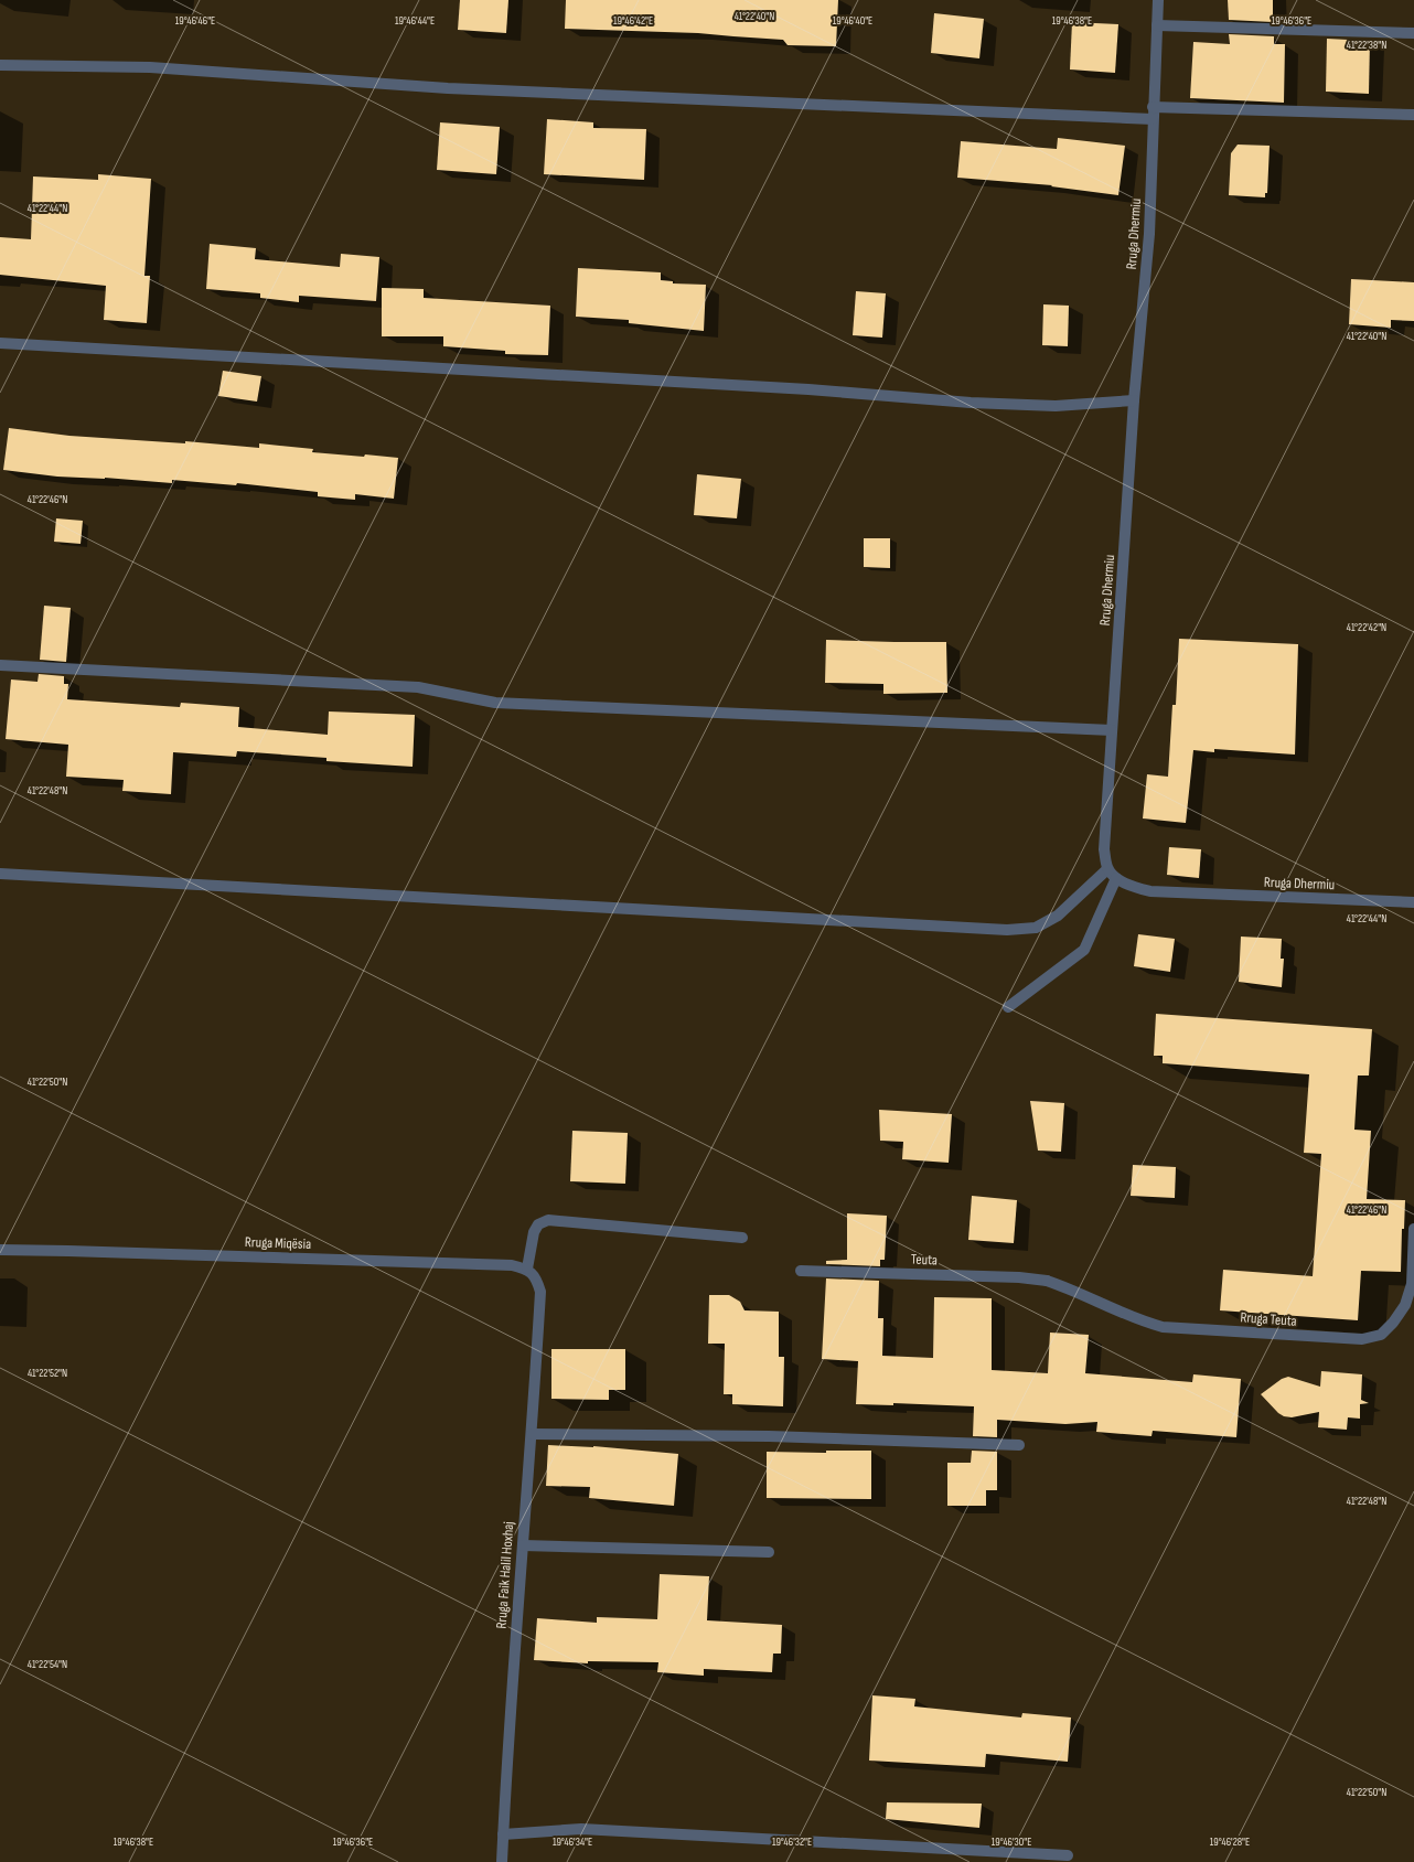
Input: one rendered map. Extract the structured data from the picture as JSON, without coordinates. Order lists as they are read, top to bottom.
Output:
{
  "streets": {
    "street": [
      "Rruga Dhermiu",
      "Rruga Miqësia",
      "Teuta",
      "Rruga Teuta",
      "Rruga Faik Halil Hoxhaj"
    ]
  },
  "crossings": [
    ["Rruga Miqësia", "Rruga Faik Halil Hoxhaj"],
    ["Teuta", "Rruga Teuta"]
  ],
  "coordinates": [
    "41°22'40\"N",
    "19°46'46\"E",
    "19°46'44\"E",
    "19°46'42\"E",
    "19°46'40\"E",
    "19°46'38\"E",
    "19°46'36\"E",
    "41°22'38\"N",
    "41°22'44\"N",
    "41°22'46\"N",
    "41°22'42\"N",
    "41°22'48\"N",
    "41°22'50\"N",
    "41°22'52\"N",
    "41°22'54\"N",
    "19°46'34\"E",
    "19°46'32\"E",
    "19°46'30\"E",
    "19°46'28\"E"
  ]
}
